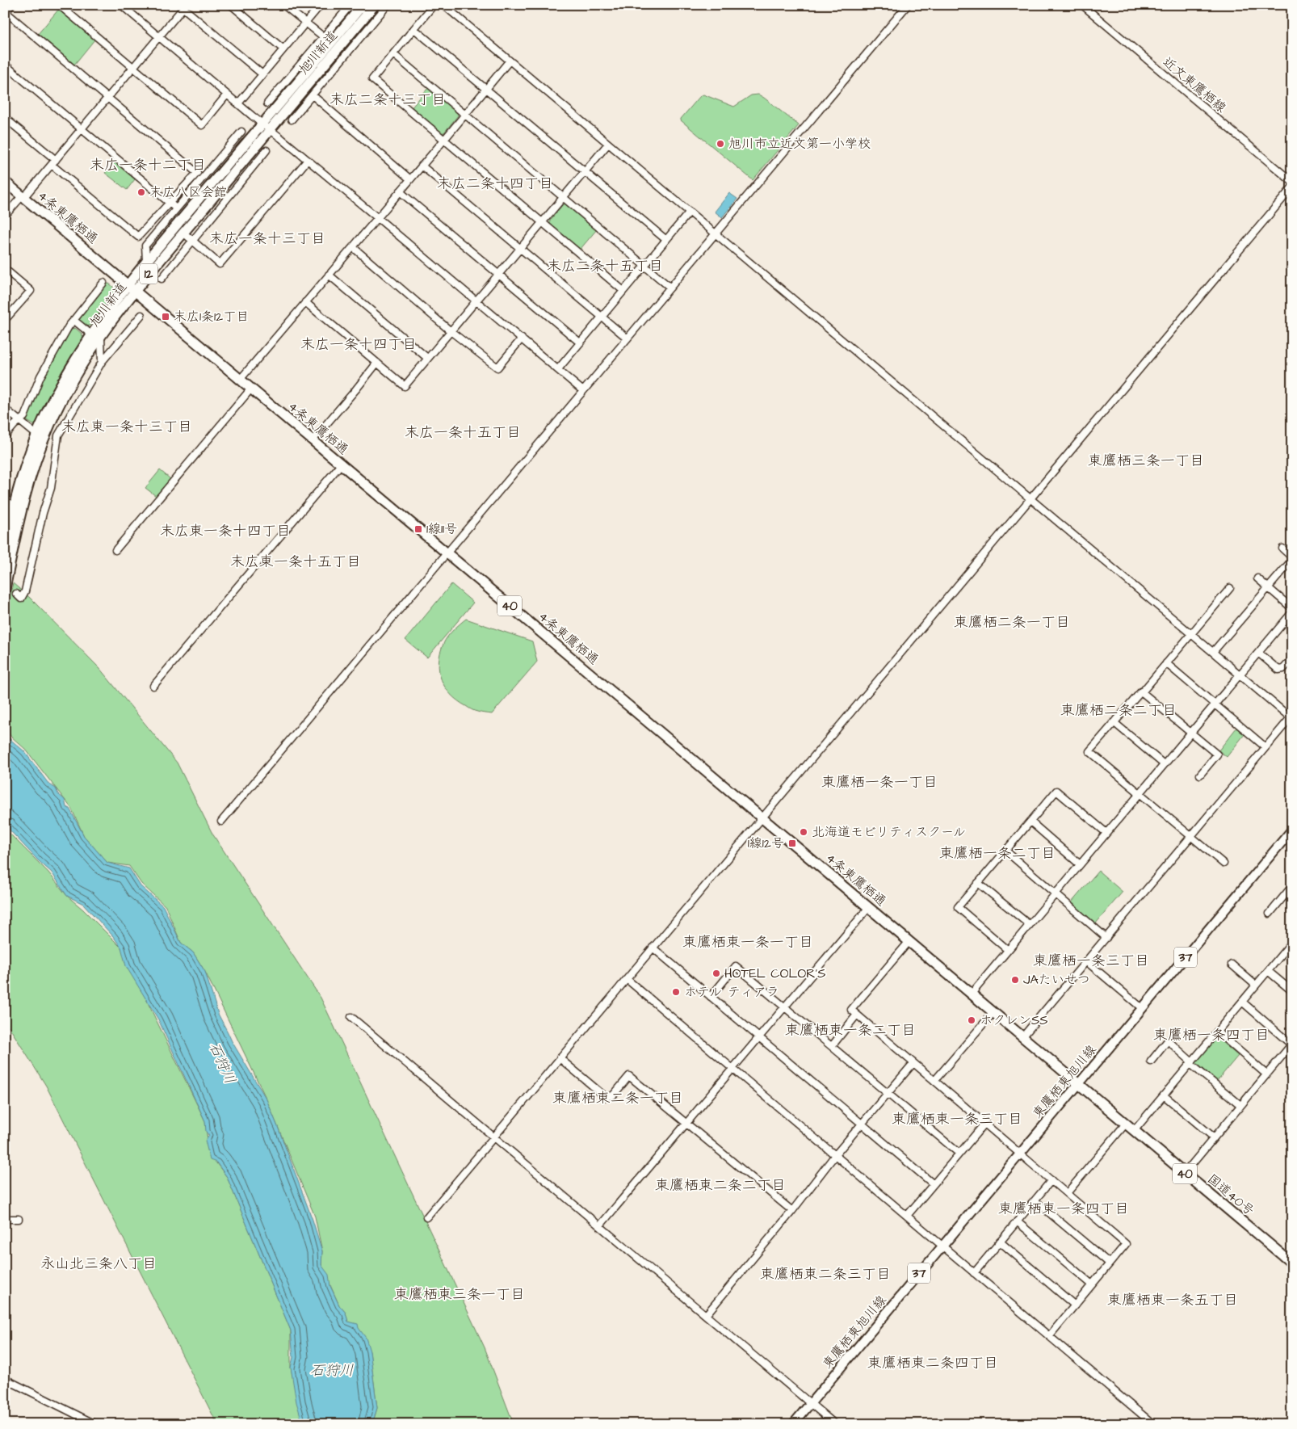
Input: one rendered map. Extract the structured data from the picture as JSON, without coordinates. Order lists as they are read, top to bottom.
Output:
{
  "streets": {
    "highway": [
      "旭川新道",
      "4条東鷹栖通",
      "12",
      "40",
      "国道40号"
    ],
    "main road": ["37", "東鷹栖東旭川線"],
    "street": ["近文東鷹栖線"]
  },
  "crossings": [
    ["旭川新道", "4条東鷹栖通"],
    ["4条東鷹栖通", "東鷹栖東旭川線"],
    ["4条東鷹栖通", "国道40号"],
    ["東鷹栖東旭川線", "国道40号"]
  ],
  "districts": [
    "末広二条十三丁目",
    "末広一条十二丁目",
    "末広二条十四丁目",
    "末広一条十三丁目",
    "末広二条十五丁目",
    "末広一条十四丁目",
    "末広東一条十三丁目",
    "末広一条十五丁目",
    "東鷹栖三条一丁目",
    "末広東一条十四丁目",
    "末広東一条十五丁目",
    "東鷹栖二条一丁目",
    "東鷹栖二条二丁目",
    "東鷹栖一条一丁目",
    "東鷹栖一条二丁目",
    "東鷹栖東一条一丁目",
    "東鷹栖一条三丁目",
    "東鷹栖東一条二丁目",
    "東鷹栖一条四丁目",
    "東鷹栖東二条一丁目",
    "東鷹栖東一条三丁目",
    "東鷹栖東二条二丁目",
    "東鷹栖東一条四丁目",
    "永山北三条八丁目",
    "東鷹栖東二条三丁目",
    "東鷹栖東三条一丁目",
    "東鷹栖東一条五丁目",
    "東鷹栖東二条四丁目"
  ],
  "water": ["石狩川"],
  "places": {
    "other": [
      "旭川市立近文第一小学校",
      "末広八区会館",
      "北海道モビリティスクール",
      "HOTEL COLOR'S",
      "JAたいせつ",
      "ホテル ティアラ",
      "ホクレンSS"
    ],
    "transit": ["末広1条12丁目", "1線11号", "1線12号"]
  }
}
